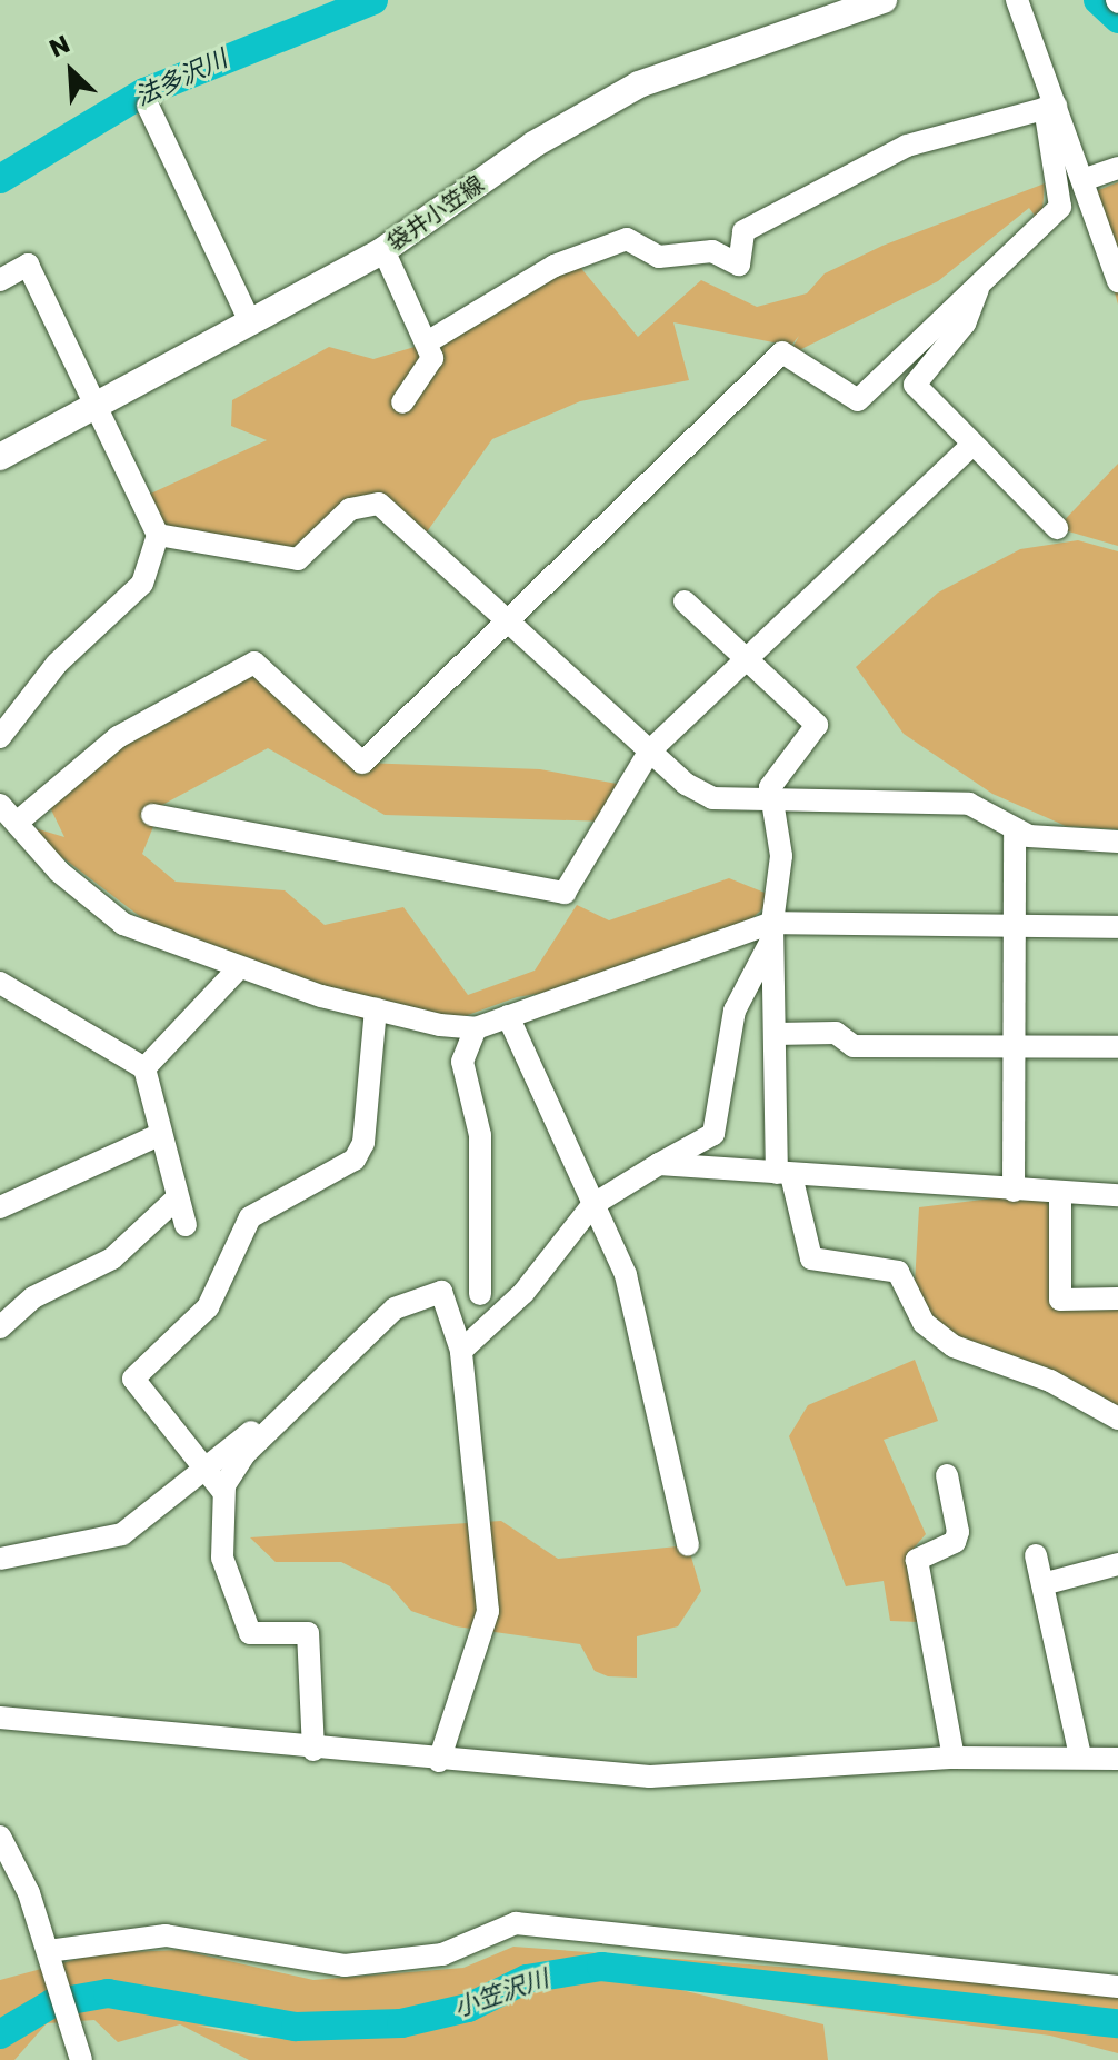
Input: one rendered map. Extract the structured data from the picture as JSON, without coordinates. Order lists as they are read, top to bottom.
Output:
{
  "streets": {
    "main road": ["袋井小笠線"]
  },
  "water": ["法多沢川", "小笠沢川"],
  "north": "top left"
}
